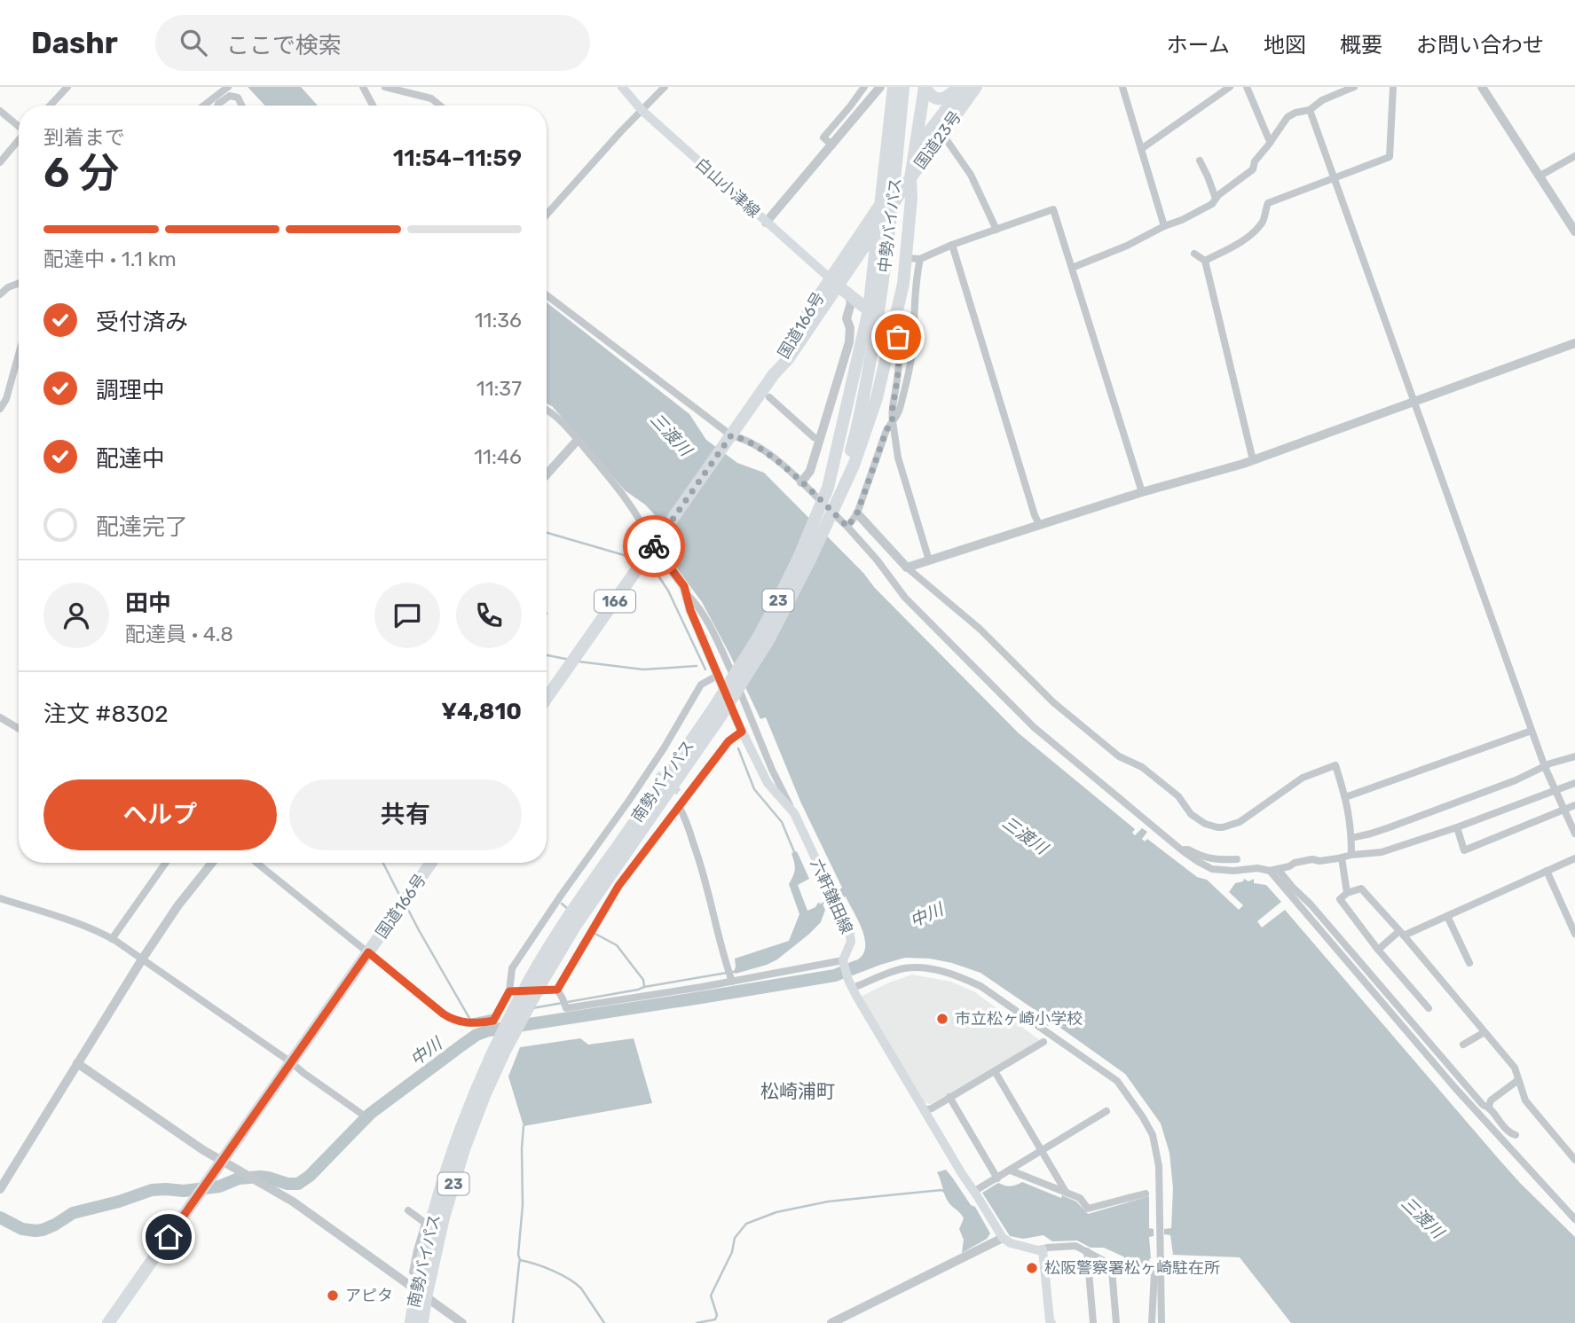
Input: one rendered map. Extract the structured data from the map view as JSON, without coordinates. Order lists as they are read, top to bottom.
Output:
{
  "streets": {
    "highway": [
      "国道23号",
      "中勢バイパス",
      "国道166号",
      "23",
      "166",
      "南勢バイパス"
    ],
    "main road": ["白山小津線", "六軒鎌田線"]
  },
  "crossings": [
    ["国道23号", "白山小津線"],
    ["国道23号", "国道166号"],
    ["国道23号", "23"],
    ["国道23号", "南勢バイパス"],
    ["白山小津線", "国道166号"],
    ["中勢バイパス", "23"],
    ["中勢バイパス", "南勢バイパス"],
    ["国道166号", "六軒鎌田線"],
    ["23", "南勢バイパス"]
  ],
  "districts": ["松崎浦町"],
  "water": ["三渡川", "中川"],
  "places": ["市立松ヶ崎小学校", "松阪警察署松ヶ崎駐在所", "アピタ"],
  "page": {
    "header": "Dashr",
    "search": "ここで検索",
    "nav": [
      "ホーム",
      "地図",
      "概要",
      "お問い合わせ"
    ],
    "heading": ["6 分", "到着まで", "11:54–11:59"],
    "panel": [
      "田中",
      "配達員 · 4.8",
      "注文 #8302",
      "¥4,810"
    ],
    "bar": "配達中 · 1.1 km",
    "list": [
      ["受付済み", "11:36"],
      ["調理中", "11:37"],
      ["配達中", "11:46"],
      "配達完了"
    ],
    "buttons": ["ヘルプ", "共有"]
  }
}
